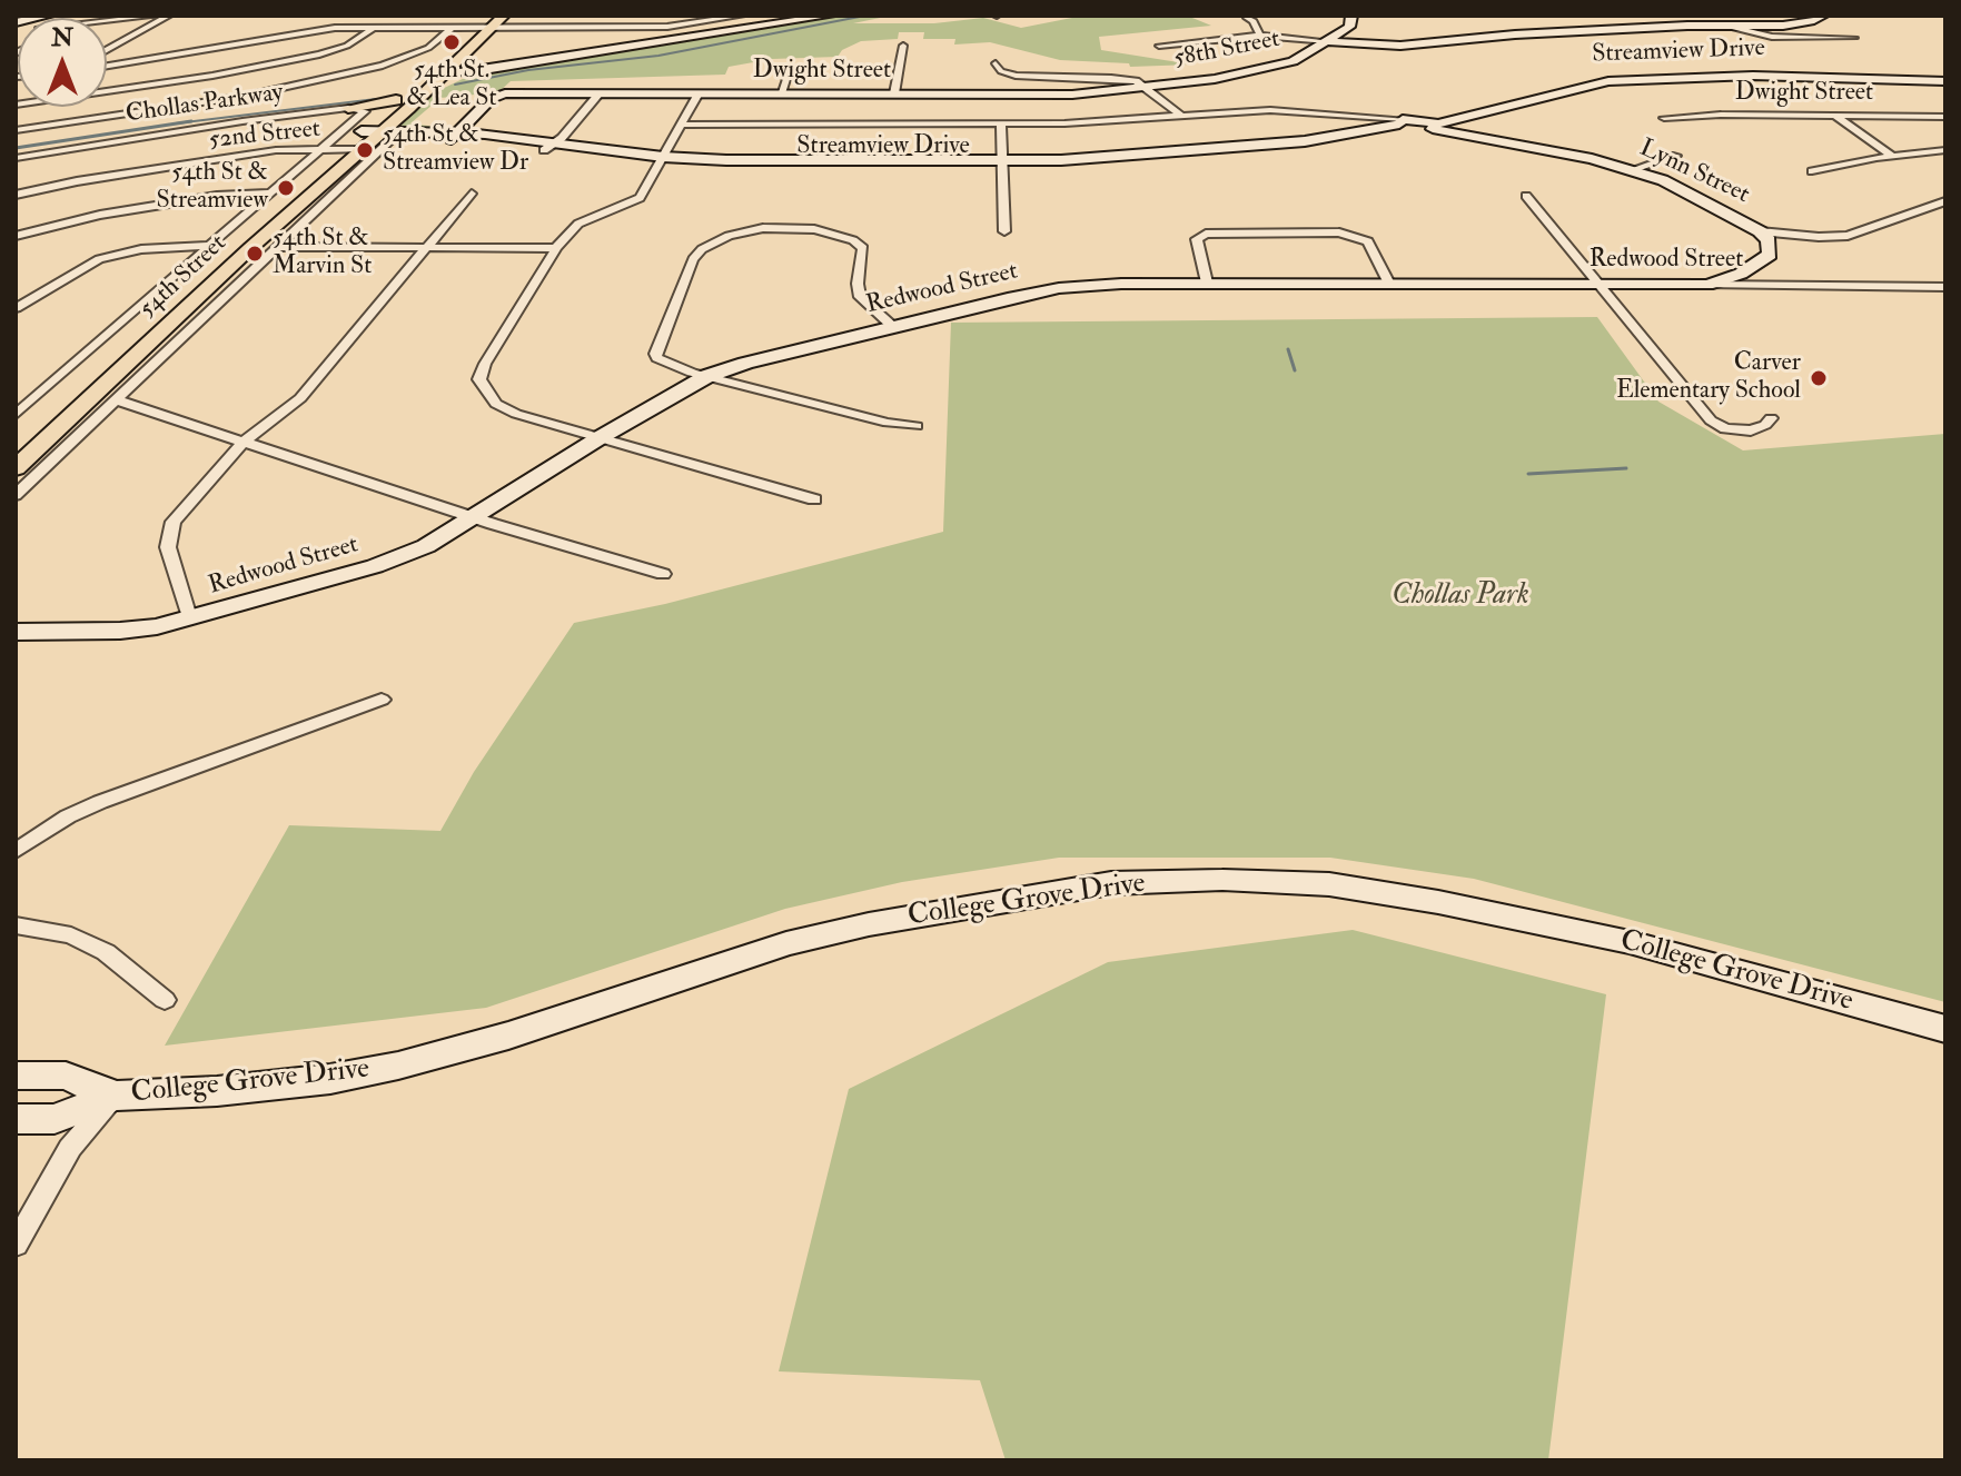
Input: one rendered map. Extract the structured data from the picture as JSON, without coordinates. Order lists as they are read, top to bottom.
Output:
{
  "streets": {
    "main road": [
      "58th Street",
      "Streamview Drive",
      "Dwight Street",
      "Lynn Street",
      "Redwood Street",
      "54th Street",
      "College Grove Drive"
    ],
    "street": ["Chollas Parkway", "52nd Street"]
  },
  "crossings": [
    ["58th Street", "Dwight Street"],
    ["Streamview Drive", "Dwight Street"],
    ["Streamview Drive", "52nd Street"],
    ["Streamview Drive", "Lynn Street"],
    ["Streamview Drive", "54th Street"],
    ["52nd Street", "54th Street"],
    ["Lynn Street", "Redwood Street"]
  ],
  "parks": ["Chollas Park"],
  "places": [
    "54th St. & Lea St",
    "54th St & Streamview Dr",
    "54th St & Streamview",
    "54th St & Marvin St",
    "Carver Elementary School"
  ],
  "north": "top"
}
